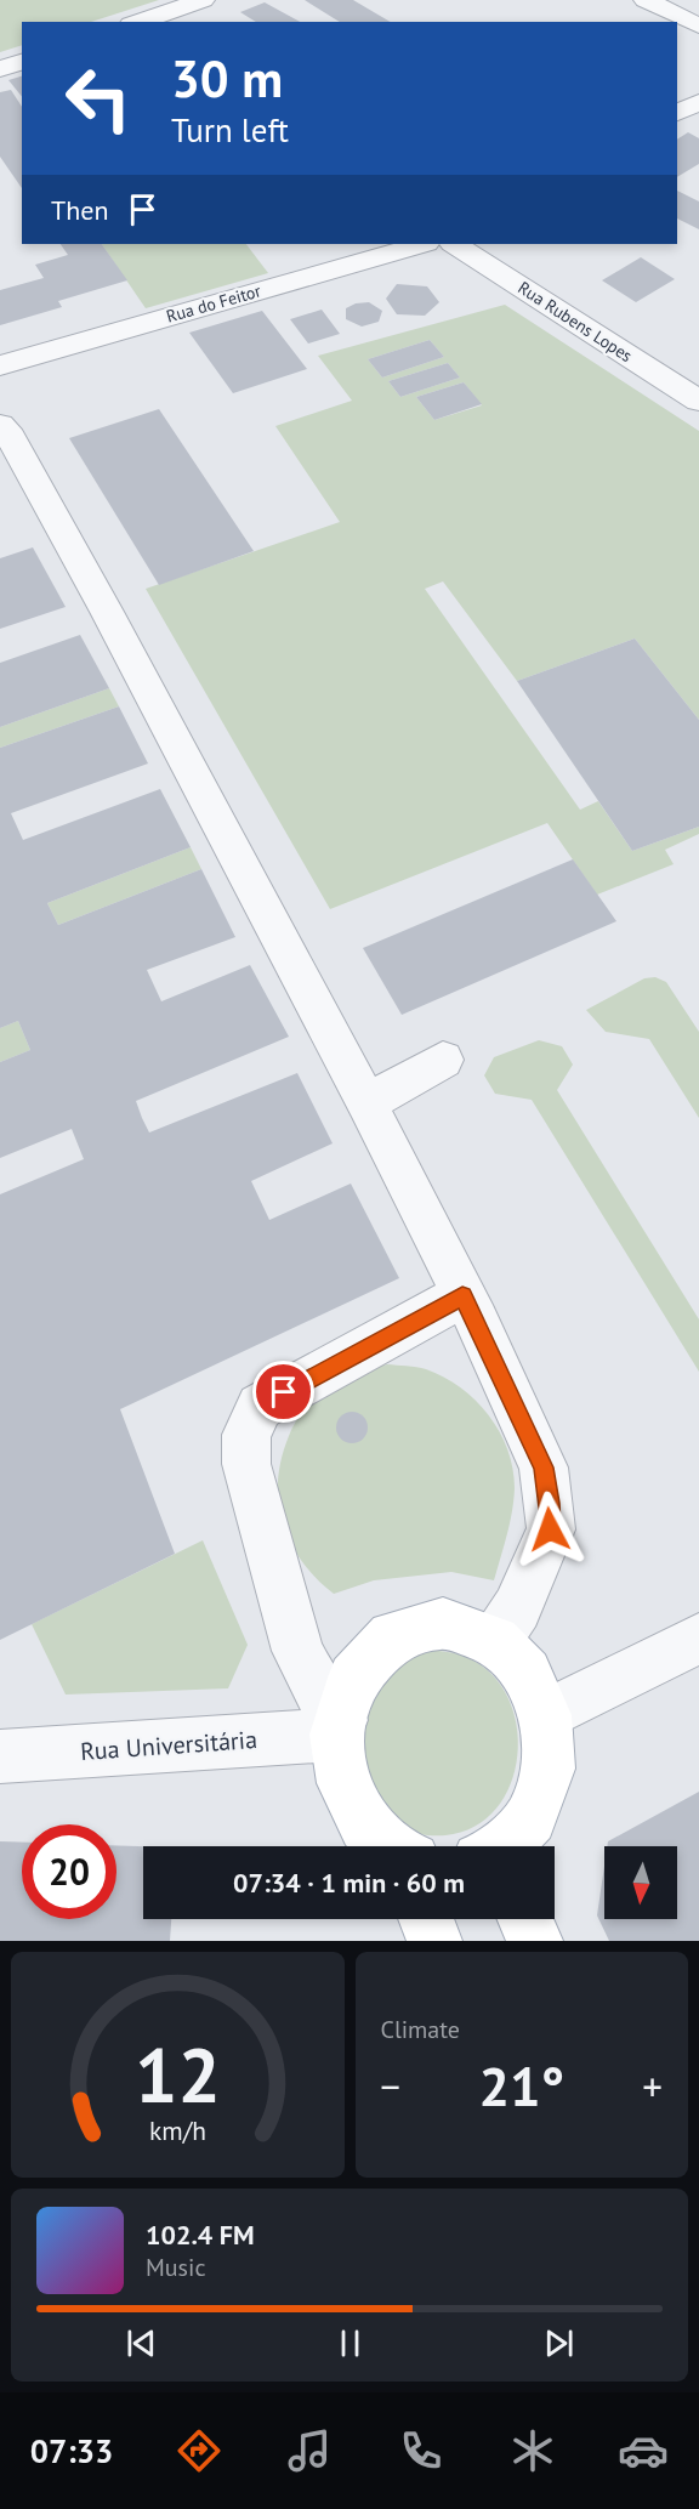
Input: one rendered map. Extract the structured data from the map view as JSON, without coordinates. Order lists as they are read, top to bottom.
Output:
{
  "streets": {
    "street": ["Rua do Feitor", "Rua Rubens Lopes", "Rua Universitária"]
  },
  "north": "bottom",
  "page": {
    "turn": ["30 m", "Turn left"],
    "then": "Then",
    "limit": "20",
    "trip": "07:34 · 1 min · 60 m",
    "tile": "Climate",
    "heat": ["−", "21°", "+"],
    "song": ["102.4 FM", "Music"],
    "tabs": "07:33",
    "gauge": ["12", "km/h"]
  }
}
